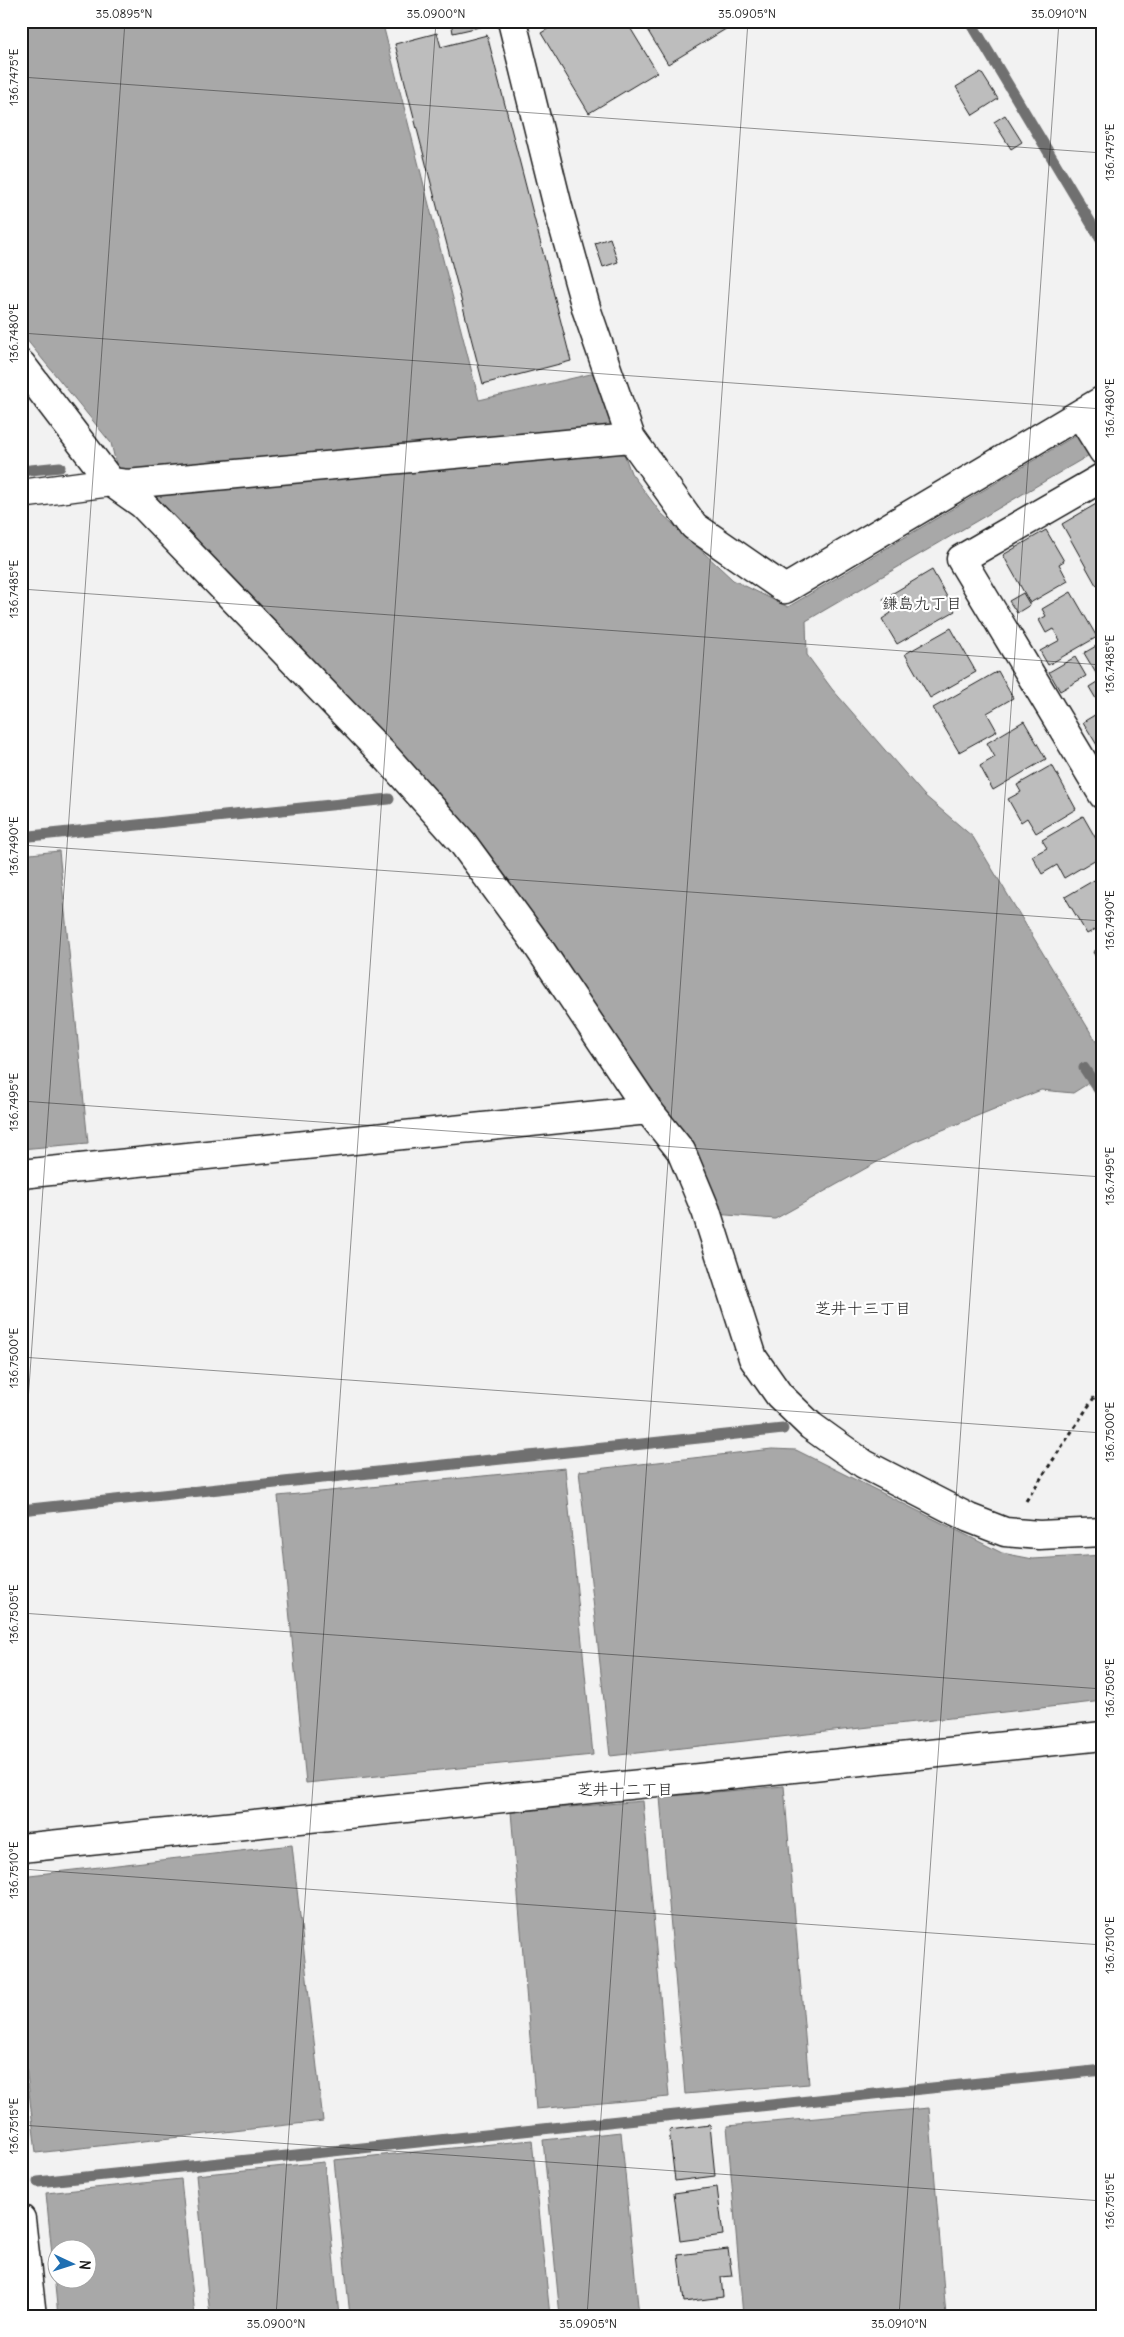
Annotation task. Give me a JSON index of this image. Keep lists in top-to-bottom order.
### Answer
{
  "districts": ["鎌島九丁目", "芝井十三丁目", "芝井十二丁目"],
  "north": "right",
  "coordinates": [
    "35.0895°N",
    "35.0900°N",
    "35.0905°N",
    "35.0910°N",
    "136.7475°E",
    "136.7480°E",
    "136.7485°E",
    "136.7490°E",
    "136.7495°E",
    "136.7500°E",
    "136.7505°E",
    "136.7510°E",
    "136.7515°E"
  ]
}
